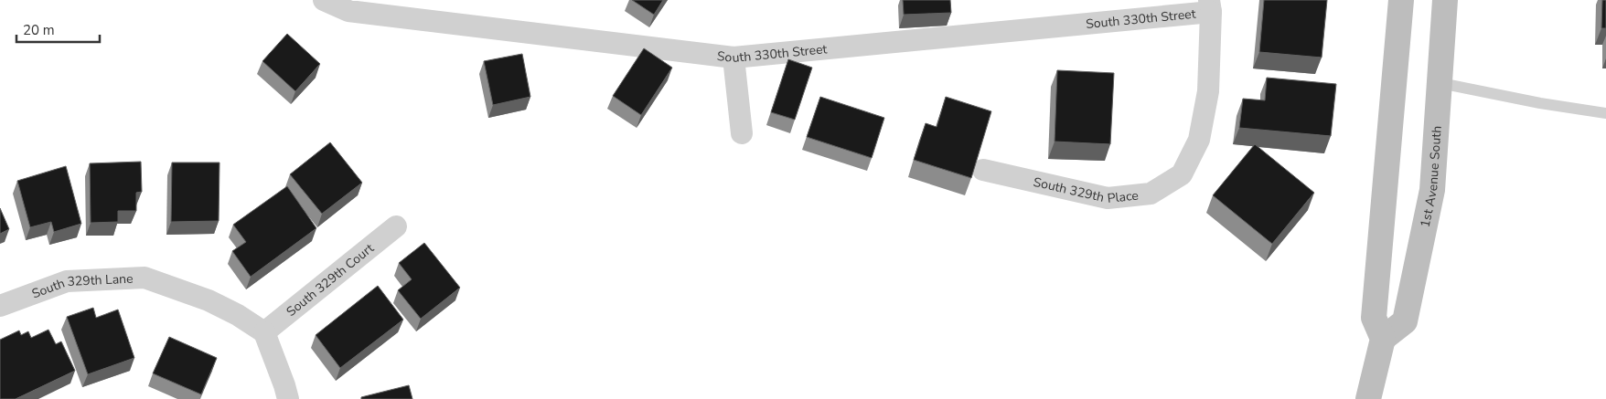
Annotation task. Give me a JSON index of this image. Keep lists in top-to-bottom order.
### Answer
{
  "streets": {
    "main road": ["1st Avenue South"],
    "street": [
      "South 330th Street",
      "South 329th Place",
      "South 329th Court",
      "South 329th Lane"
    ]
  },
  "crossings": [
    ["South 330th Street", "South 329th Place"],
    ["South 329th Court", "South 329th Lane"]
  ],
  "scale_bar": "20 m"
}
